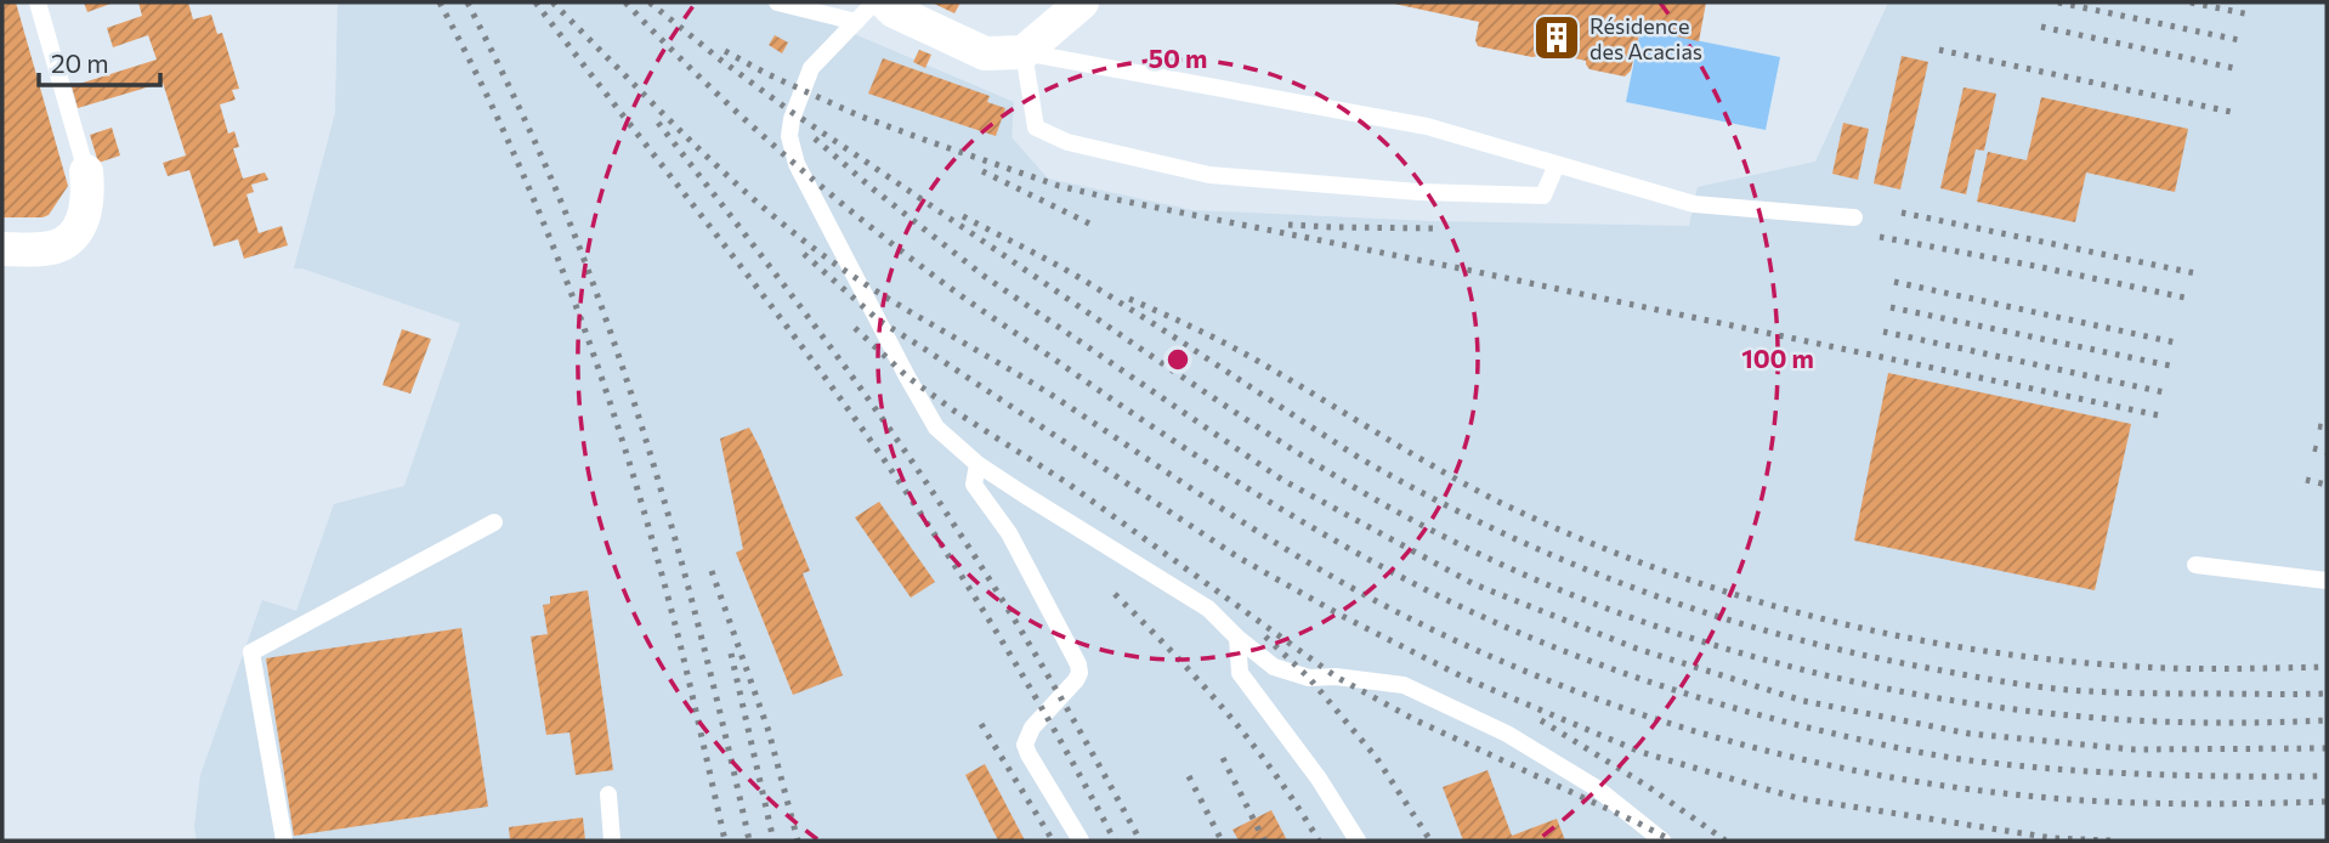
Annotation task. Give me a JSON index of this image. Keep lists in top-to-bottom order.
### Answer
{
  "places": {
    "building": ["Résidence des Acacias"]
  },
  "scale_bar": "20 m",
  "rings": ["50 m", "100 m"]
}
